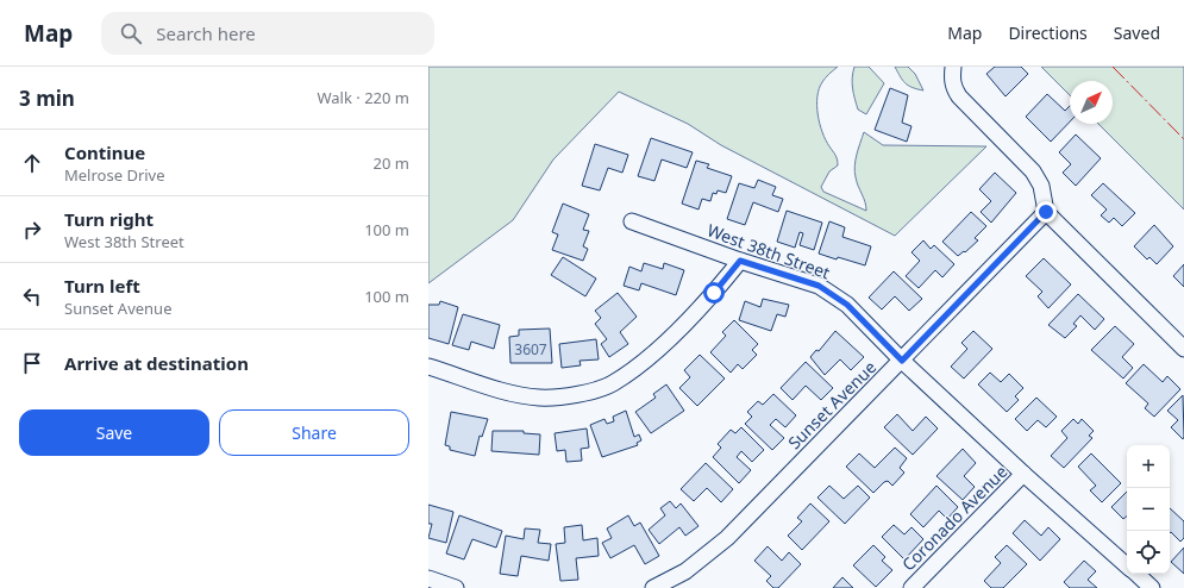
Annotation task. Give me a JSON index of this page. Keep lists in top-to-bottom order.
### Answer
{
  "streets": {
    "street": ["West 38th Street", "Sunset Avenue", "Coronado Avenue"]
  },
  "crossings": [
    ["West 38th Street", "Sunset Avenue"],
    ["West 38th Street", "Coronado Avenue"]
  ],
  "house_numbers": ["3607"],
  "north": "top right",
  "page": {
    "header": "Map",
    "search": "Search here",
    "nav": ["Map", "Directions", "Saved"],
    "heading": ["3 min", "Walk · 220 m"],
    "list": [
      ["Continue", "Melrose Drive", "20 m"],
      ["Turn right", "West 38th Street", "100 m"],
      ["Turn left", "Sunset Avenue", "100 m"],
      "Arrive at destination"
    ],
    "buttons": ["Save", "Share"],
    "map_buttons": ["+", "−"]
  }
}
